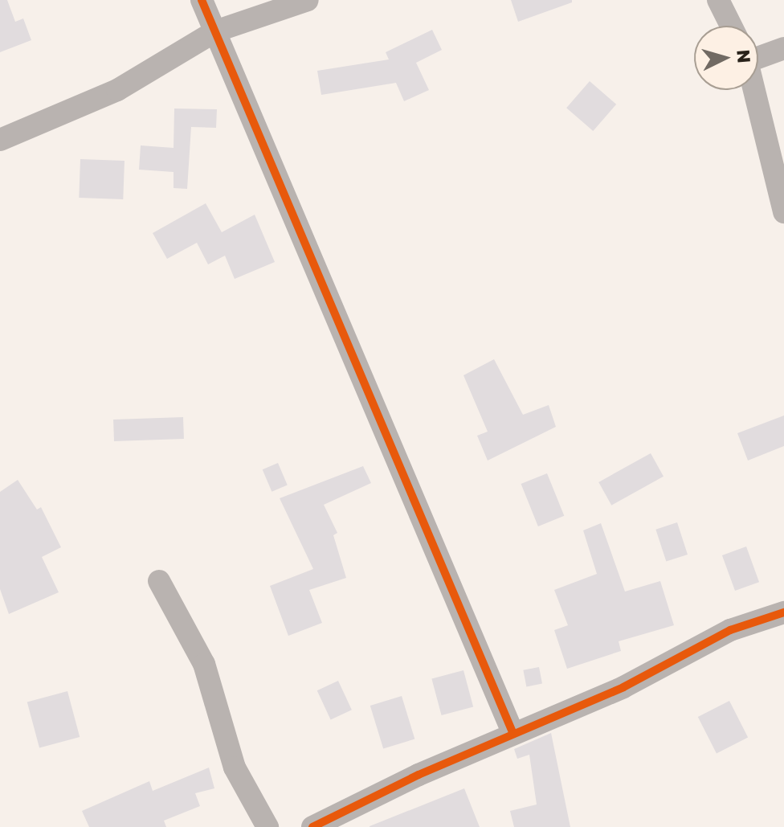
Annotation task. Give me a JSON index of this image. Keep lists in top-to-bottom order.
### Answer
{
  "north": "right"
}
